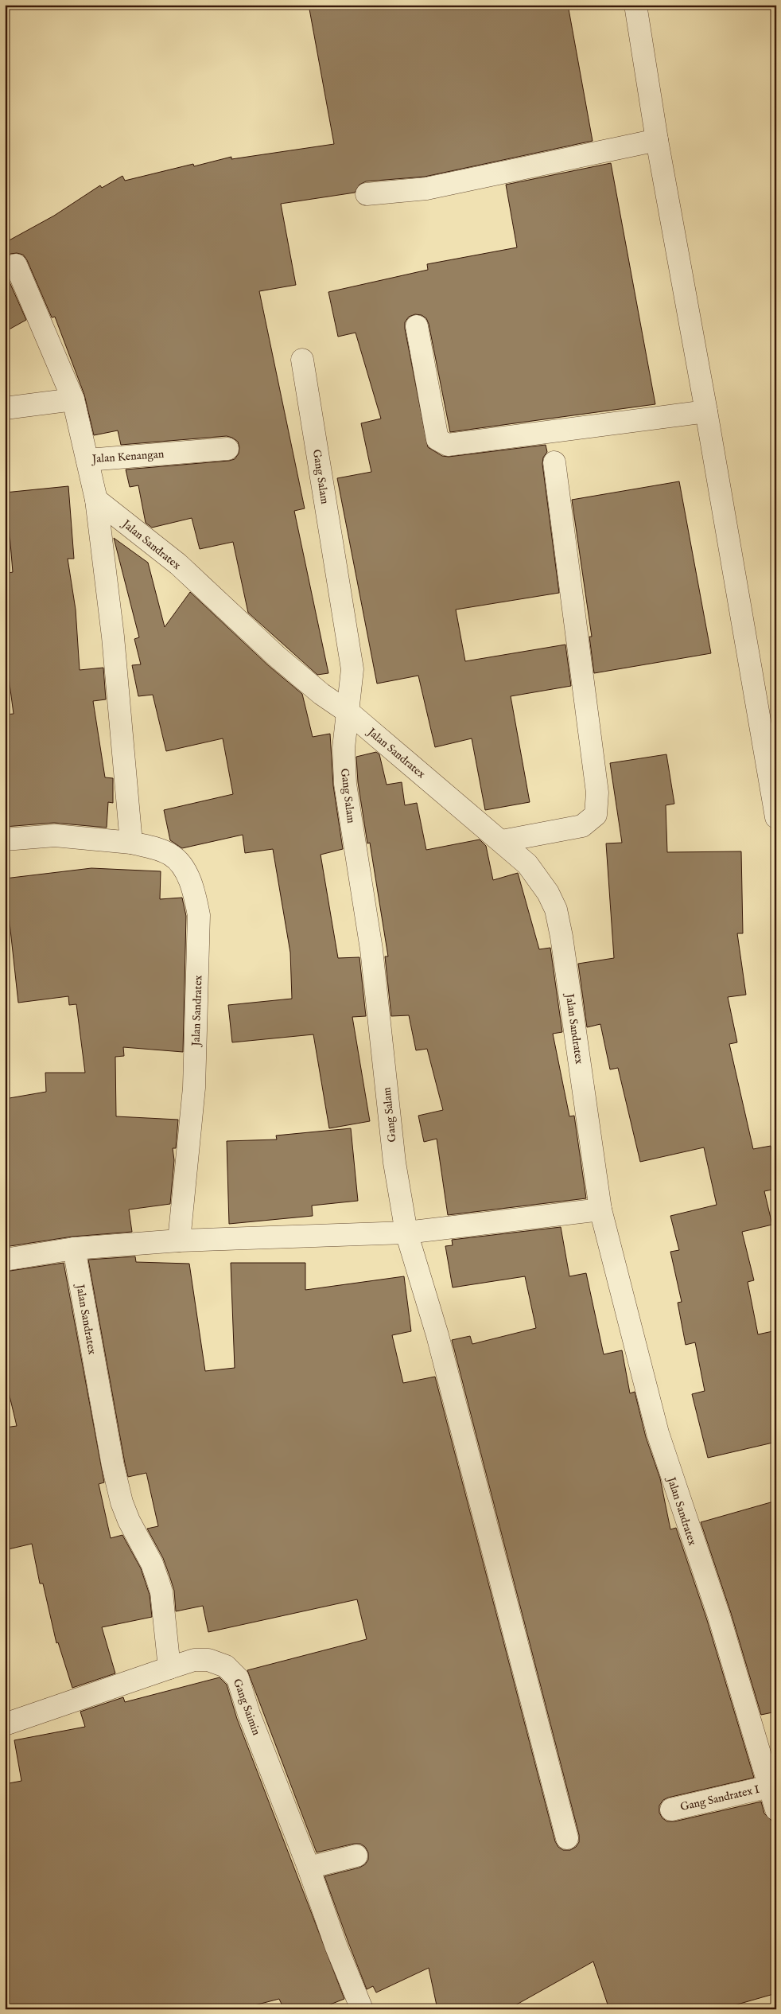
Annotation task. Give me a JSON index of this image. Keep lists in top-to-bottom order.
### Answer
{
  "streets": {
    "street": [
      "Jalan Kenangan",
      "Gang Salam",
      "Jalan Sandratex",
      "Gang Saimin",
      "Gang Sandratex I"
    ]
  },
  "crossings": [
    ["Gang Salam", "Jalan Sandratex"],
    ["Jalan Sandratex", "Gang Saimin"],
    ["Jalan Sandratex", "Gang Sandratex I"]
  ]
}
